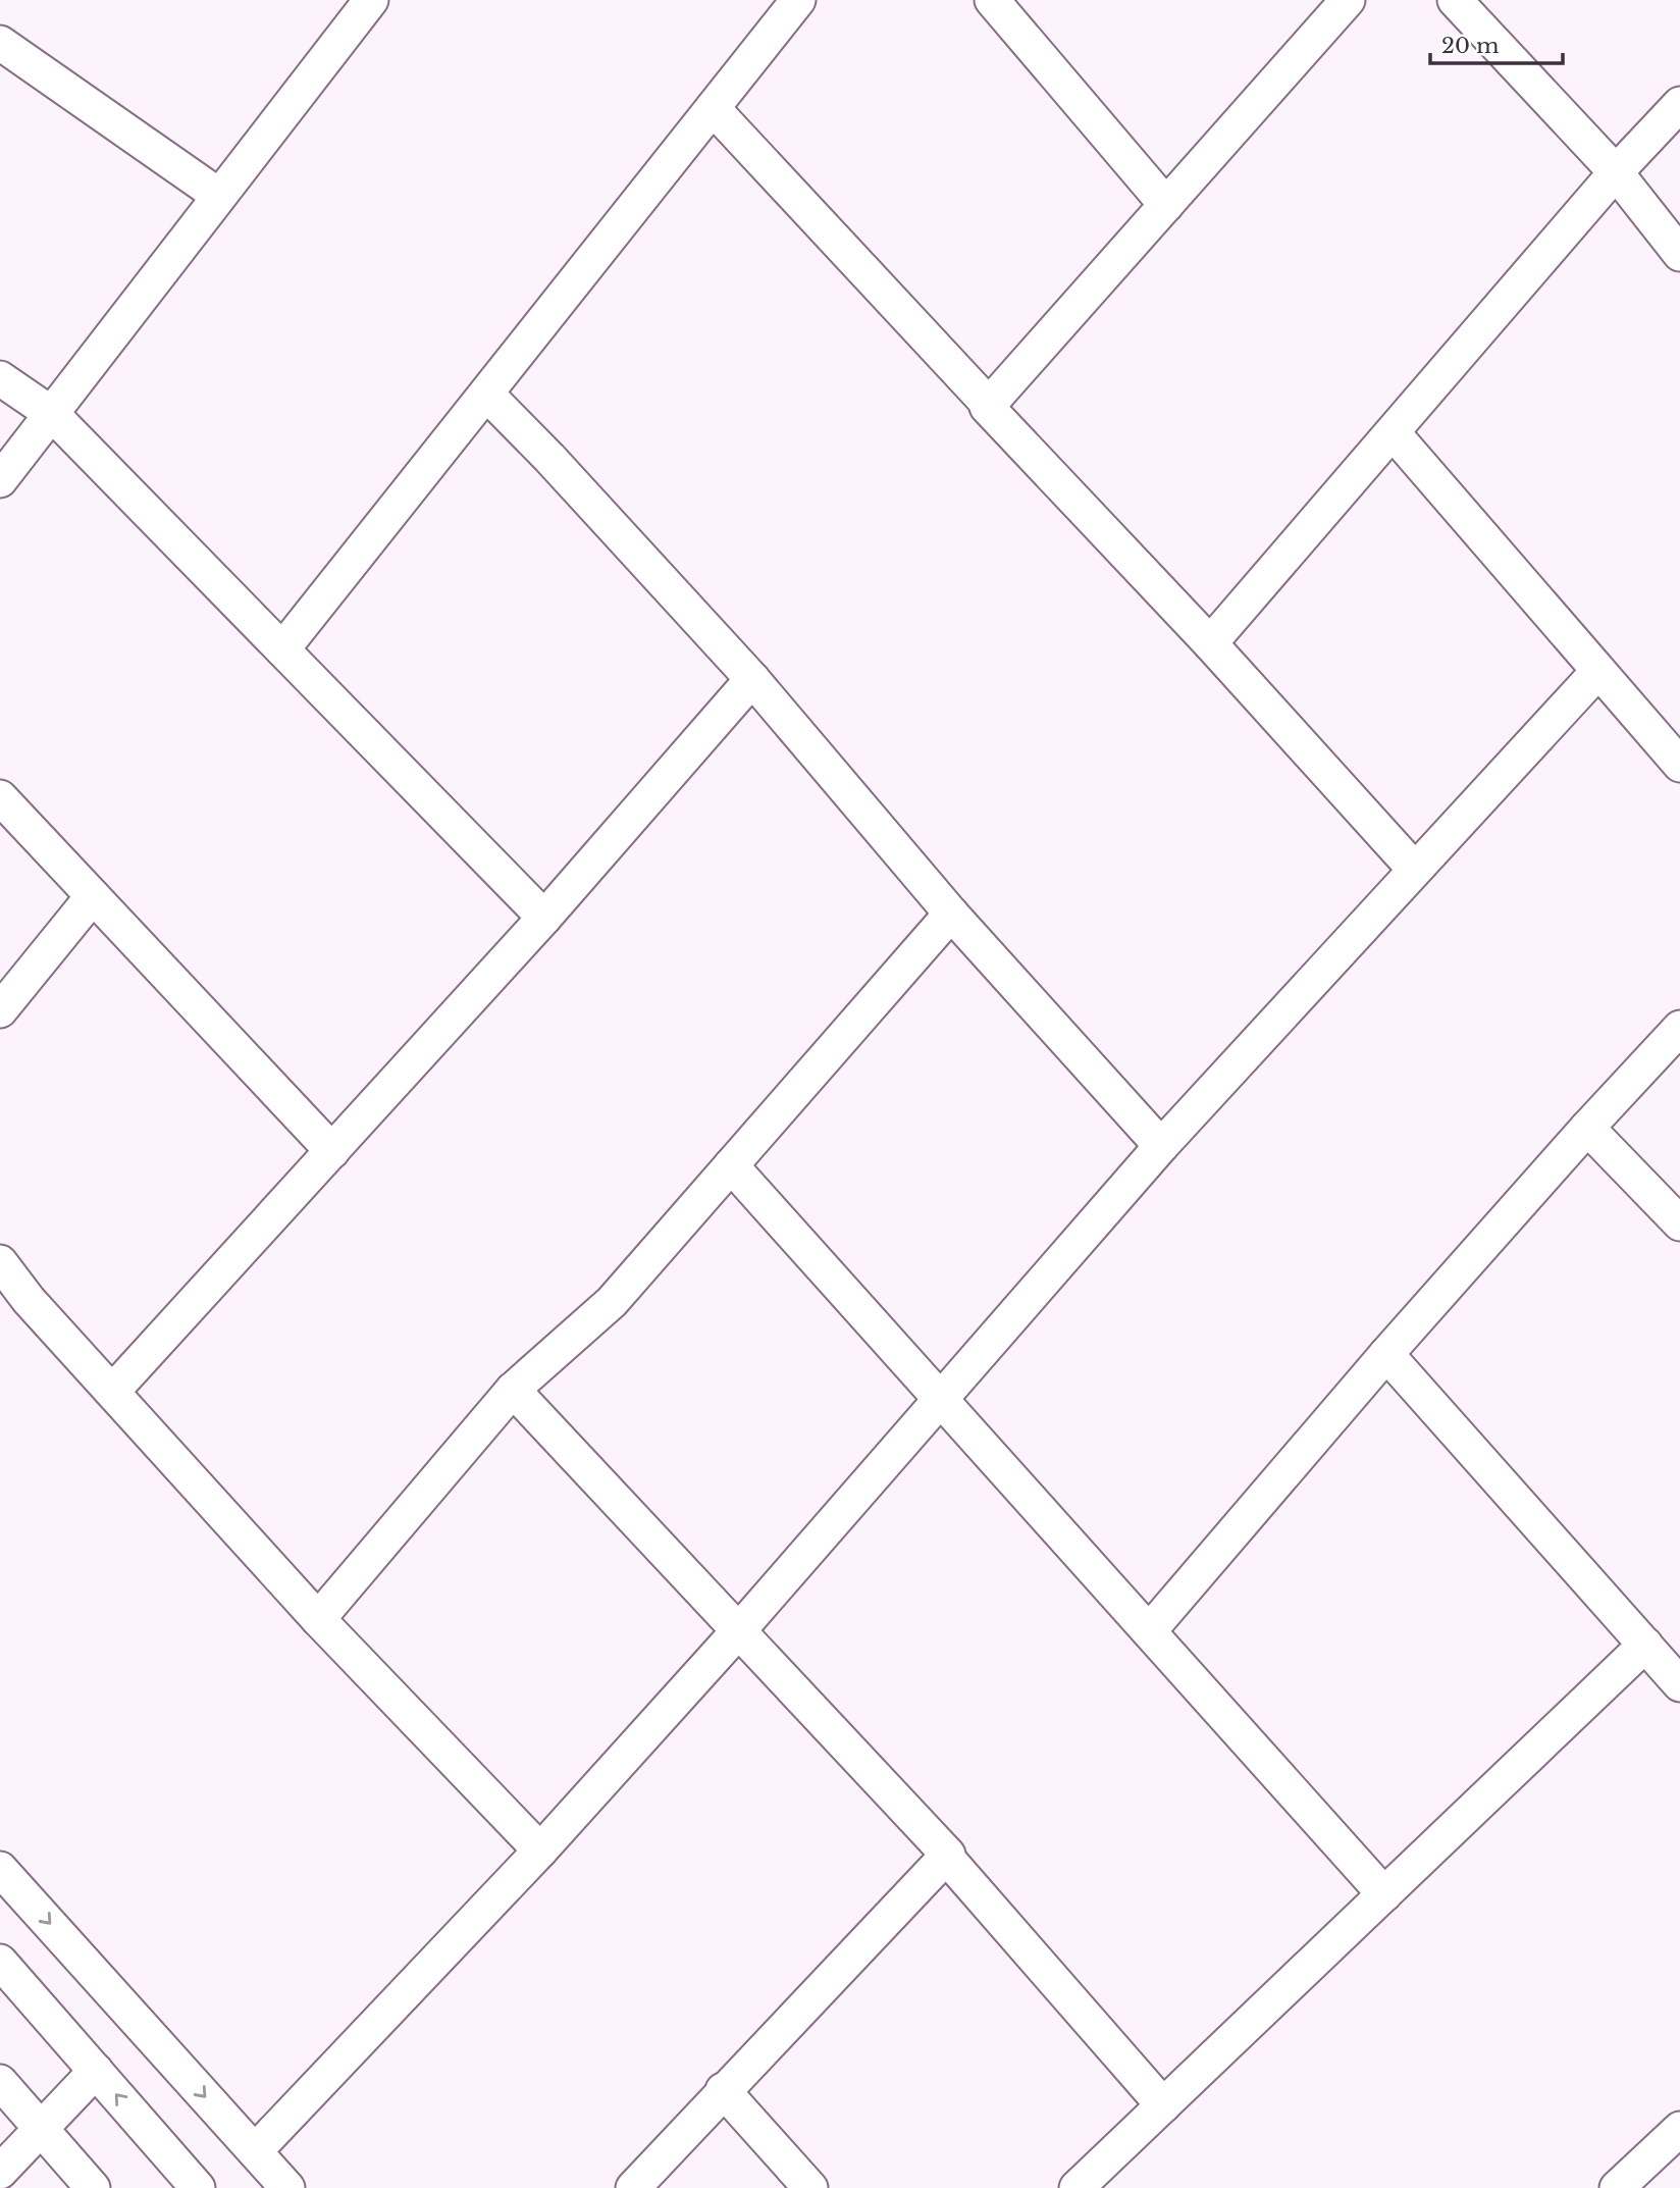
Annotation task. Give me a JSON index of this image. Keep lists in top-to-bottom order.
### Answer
{
  "scale_bar": "20 m"
}
